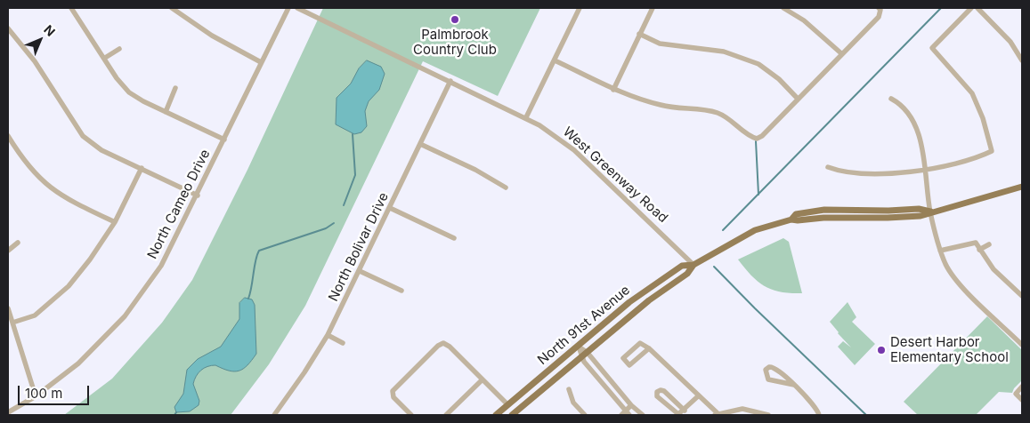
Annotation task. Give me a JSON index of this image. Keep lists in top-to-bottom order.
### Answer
{
  "streets": {
    "main road": ["North 91st Avenue"],
    "street": ["West Greenway Road", "North Cameo Drive", "North Bolivar Drive"]
  },
  "crossings": [
    ["West Greenway Road", "North Bolivar Drive"],
    ["West Greenway Road", "North 91st Avenue"]
  ],
  "places": ["Palmbrook Country Club", "Desert Harbor Elementary School"],
  "scale_bar": "100 m",
  "north": "top right"
}
